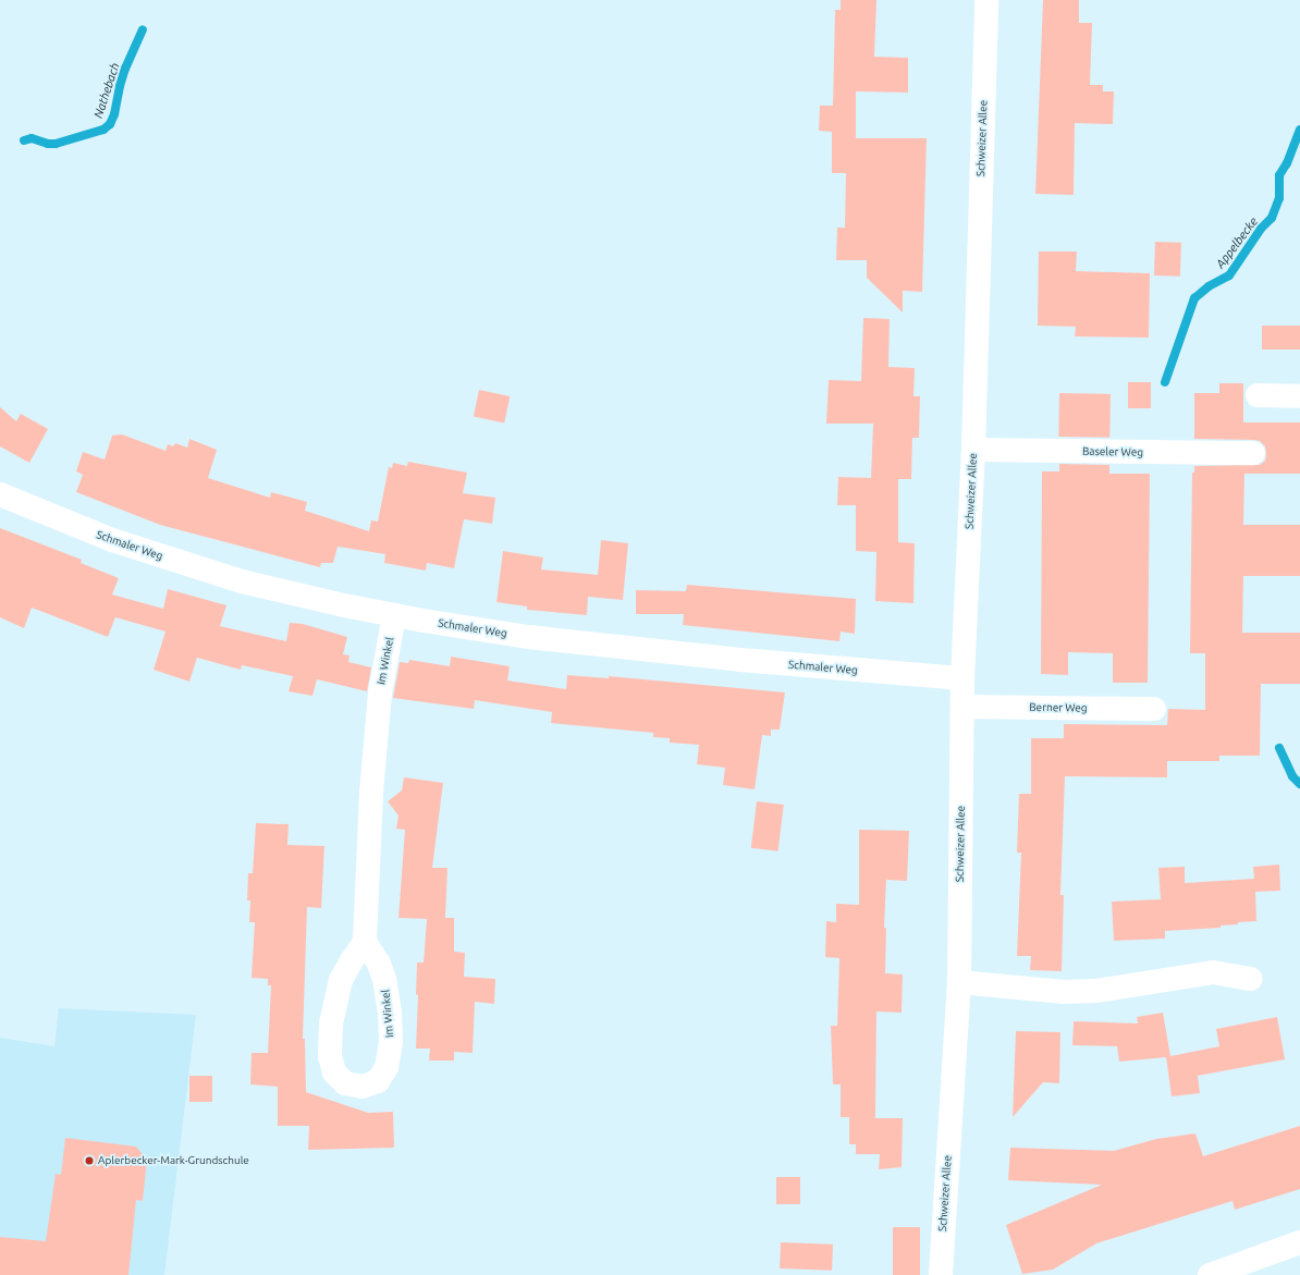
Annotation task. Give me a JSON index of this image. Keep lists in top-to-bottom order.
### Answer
{
  "streets": {
    "street": [
      "Schweizer Allee",
      "Baseler Weg",
      "Schmaler Weg",
      "Im Winkel",
      "Berner Weg"
    ]
  },
  "crossings": [
    ["Schweizer Allee", "Baseler Weg"],
    ["Schweizer Allee", "Schmaler Weg"],
    ["Schweizer Allee", "Berner Weg"],
    ["Schmaler Weg", "Im Winkel"]
  ],
  "water": ["Nathebach", "Appelbecke"],
  "places": ["Aplerbecker-Mark-Grundschule"]
}
